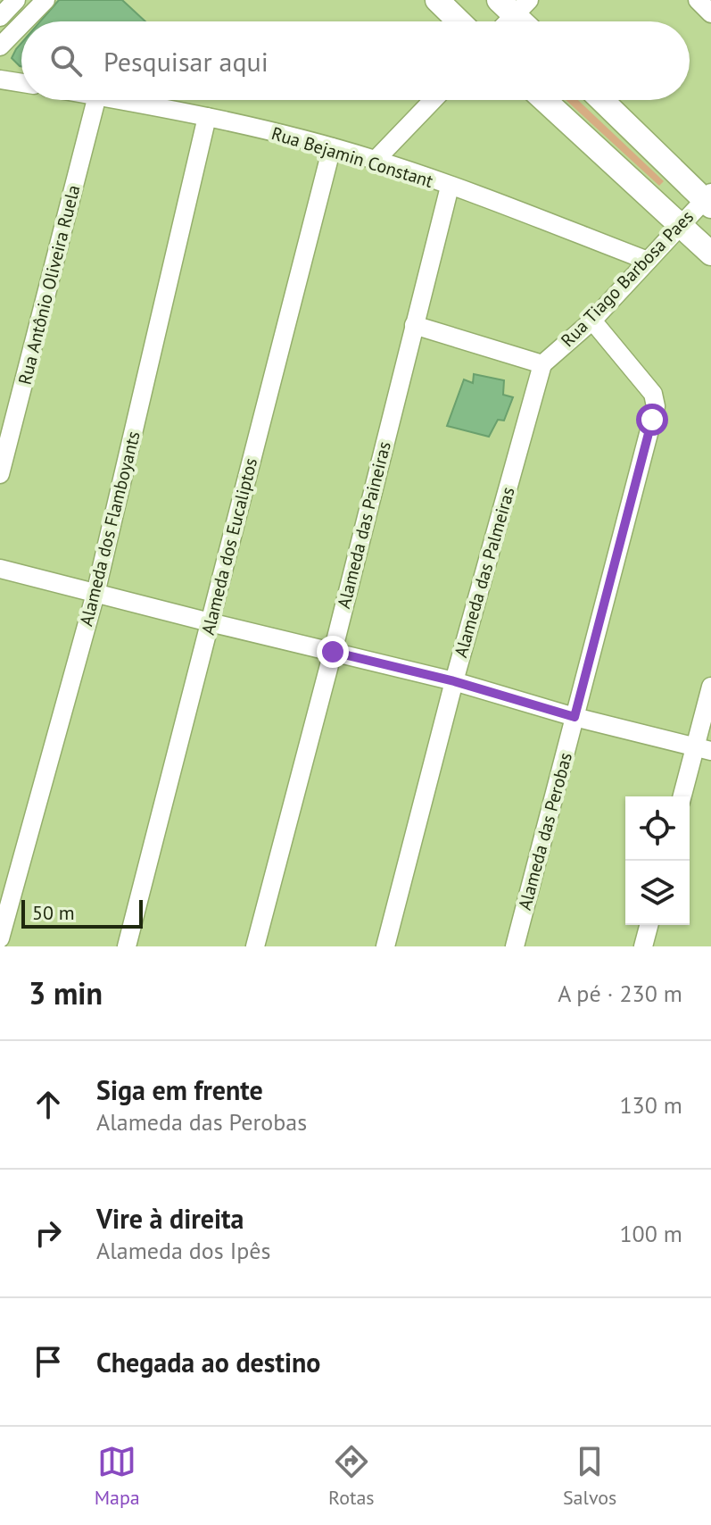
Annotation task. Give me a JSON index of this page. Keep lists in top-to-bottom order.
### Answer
{
  "streets": {
    "street": [
      "Rua Bejamin Constant",
      "Rua Tiago Barbosa Paes",
      "Rua Antônio Oliveira Ruela",
      "Alameda das Paineiras",
      "Alameda dos Flamboyants",
      "Alameda dos Eucaliptos",
      "Alameda das Palmeiras",
      "Alameda das Perobas"
    ]
  },
  "crossings": [
    ["Rua Bejamin Constant", "Rua Tiago Barbosa Paes"],
    ["Rua Bejamin Constant", "Alameda das Paineiras"],
    ["Rua Bejamin Constant", "Alameda dos Flamboyants"],
    ["Rua Bejamin Constant", "Alameda dos Eucaliptos"],
    ["Rua Tiago Barbosa Paes", "Alameda das Palmeiras"],
    ["Rua Tiago Barbosa Paes", "Alameda das Perobas"]
  ],
  "scale_bar": "50 m",
  "page": {
    "search": "Pesquisar aqui",
    "scale": "50 m",
    "heading": ["3 min", "A pé · 230 m"],
    "list": [
      ["Siga em frente", "Alameda das Perobas", "130 m"],
      ["Vire à direita", "Alameda dos Ipês", "100 m"],
      "Chegada ao destino"
    ],
    "nav": ["Mapa", "Rotas", "Salvos"]
  }
}
